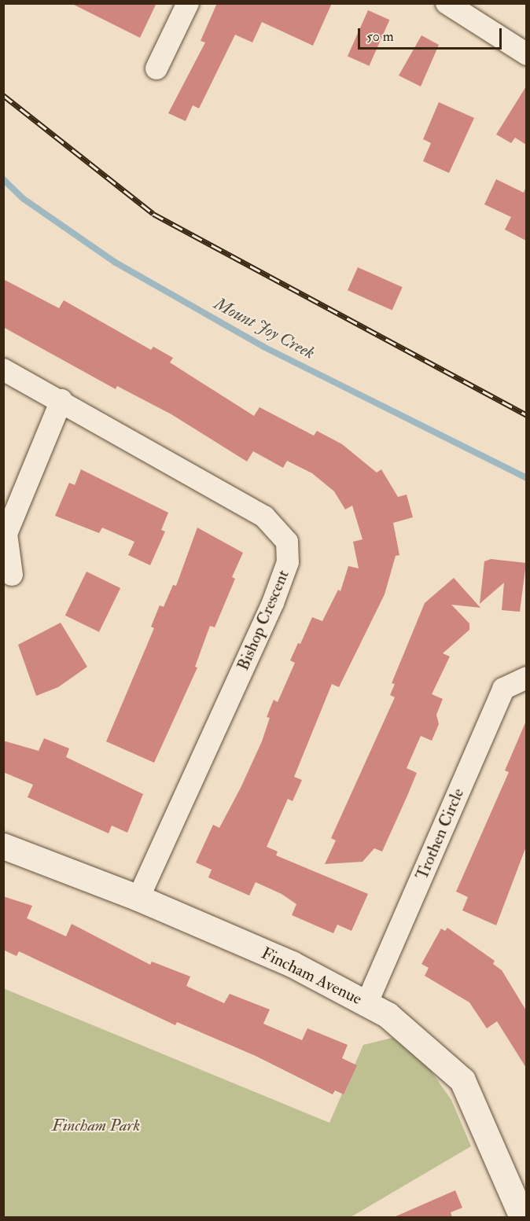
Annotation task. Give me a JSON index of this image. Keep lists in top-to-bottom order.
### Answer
{
  "streets": {
    "street": ["Bishop Crescent", "Trothen Circle", "Fincham Avenue"]
  },
  "crossings": [
    ["Bishop Crescent", "Fincham Avenue"],
    ["Trothen Circle", "Fincham Avenue"]
  ],
  "water": ["Mount Joy Creek"],
  "parks": ["Fincham Park"],
  "scale_bar": "50 m"
}
